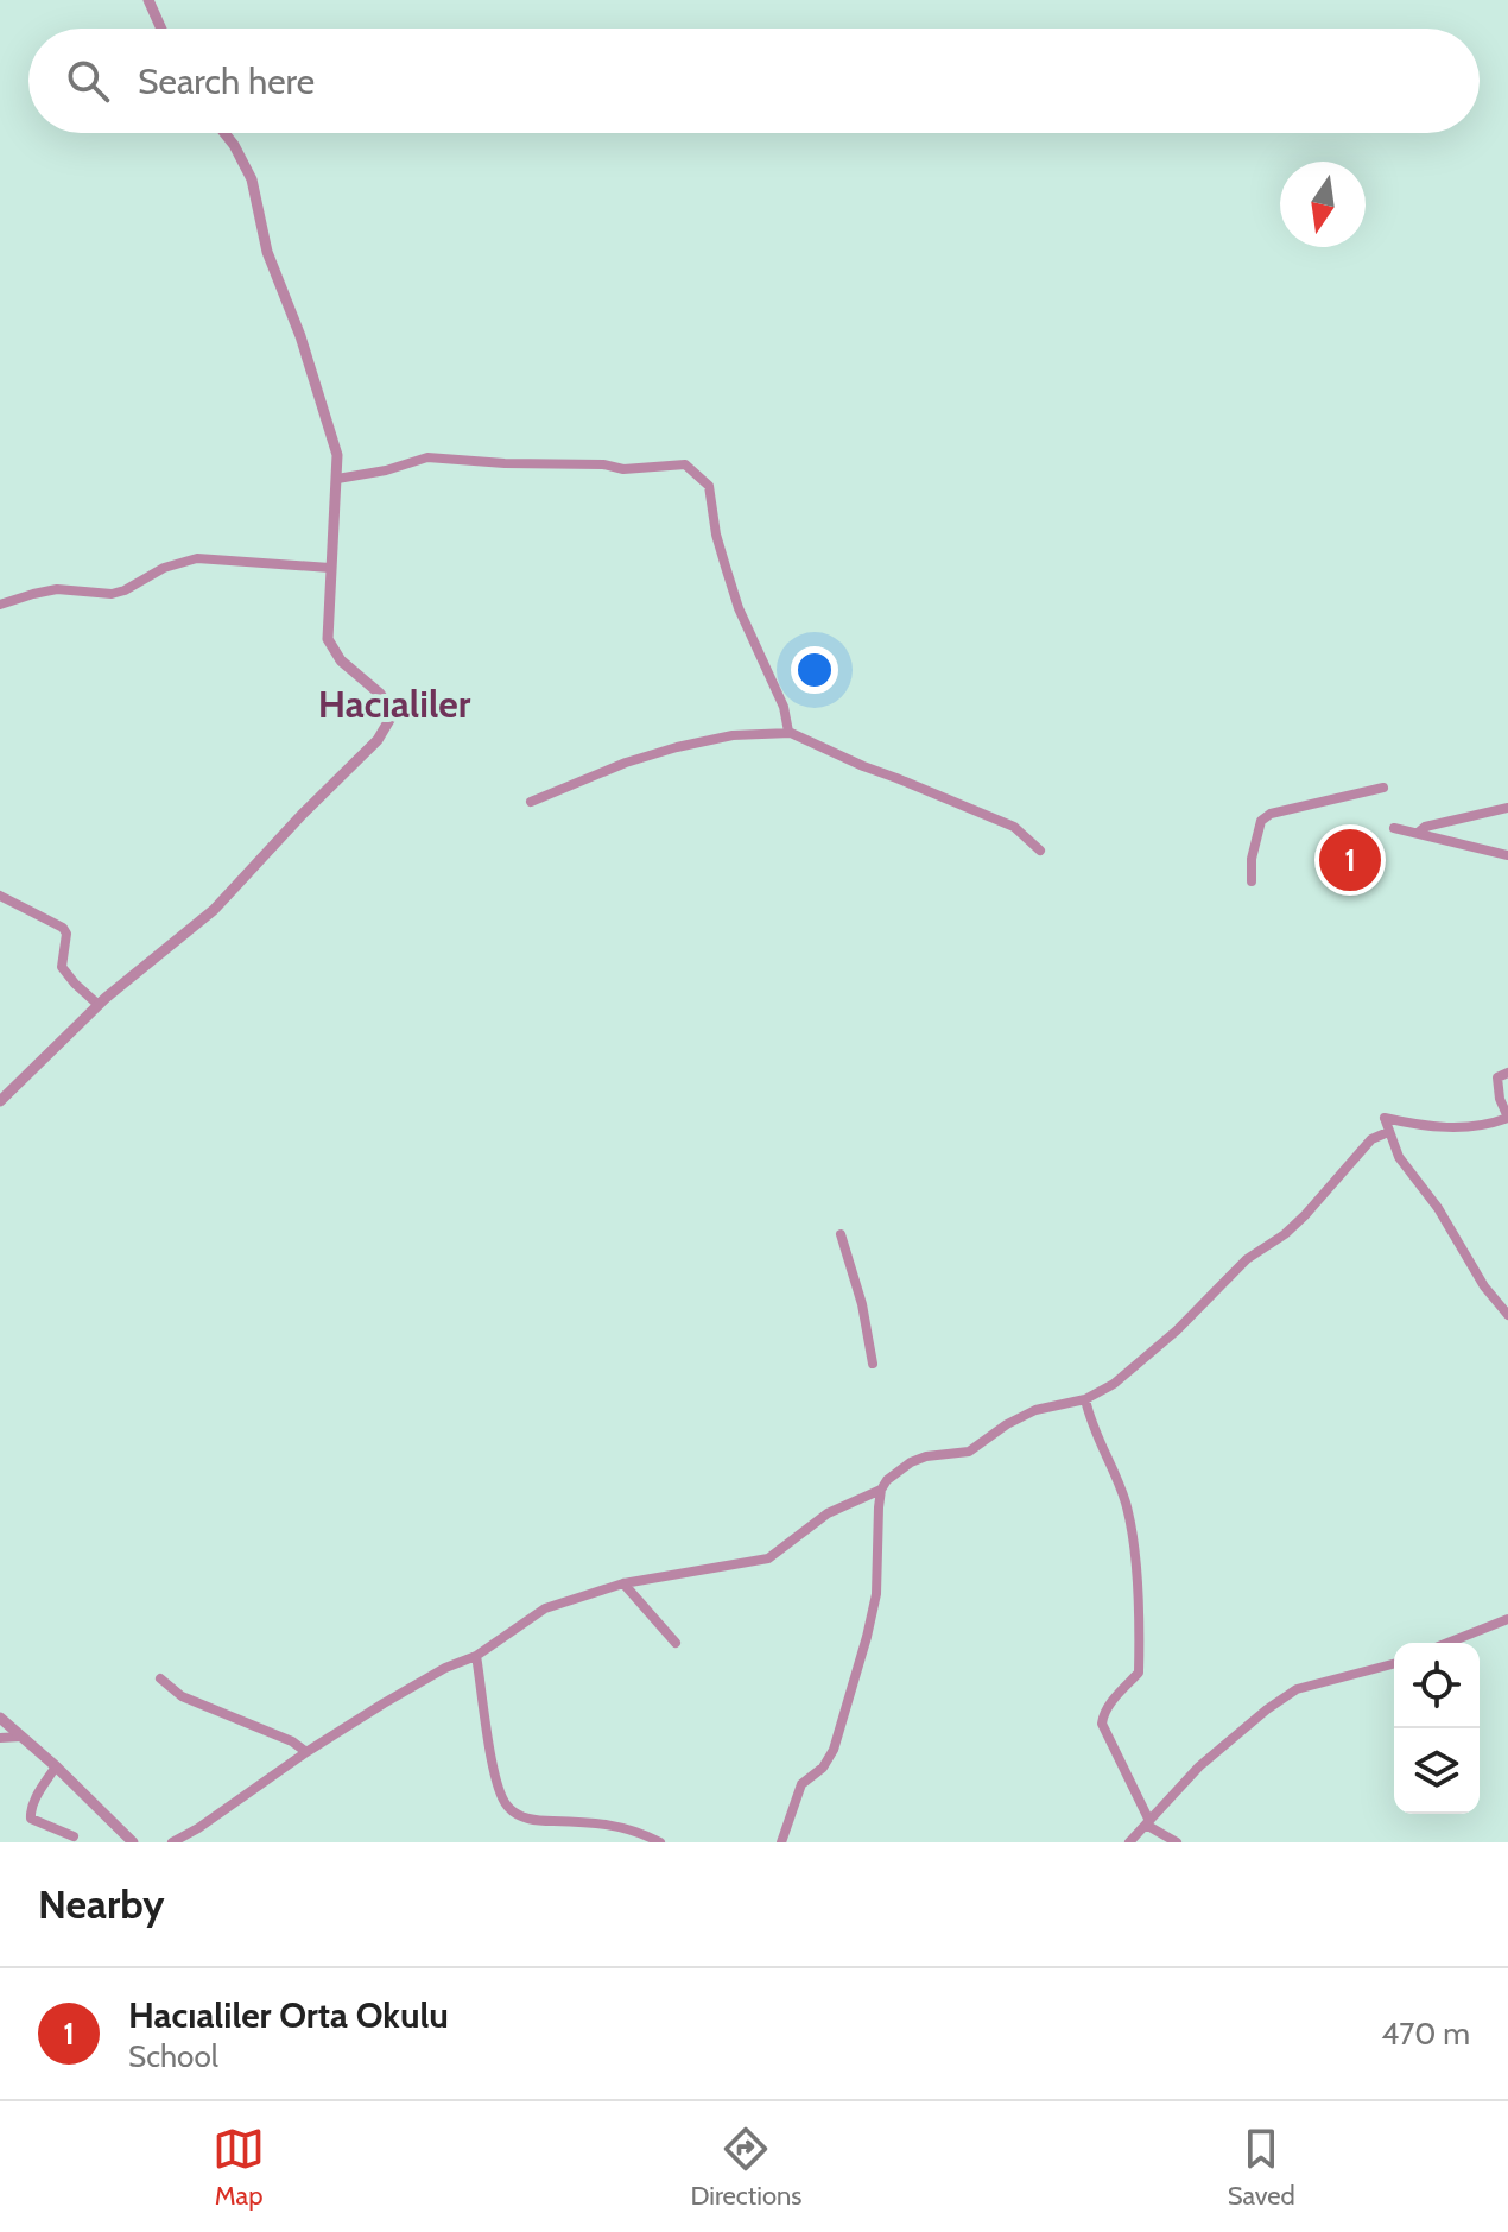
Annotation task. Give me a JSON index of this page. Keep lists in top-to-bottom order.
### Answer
{
  "districts": ["Hacıaliler"],
  "north": "bottom",
  "page": {
    "search": "Search here",
    "pins": "1",
    "heading": "Nearby",
    "list": [
      {
        "mark": "1",
        "name": "Hacıaliler Orta Okulu",
        "note": "School",
        "value": "470 m"
      }
    ],
    "nav": ["Map", "Directions", "Saved"]
  }
}
